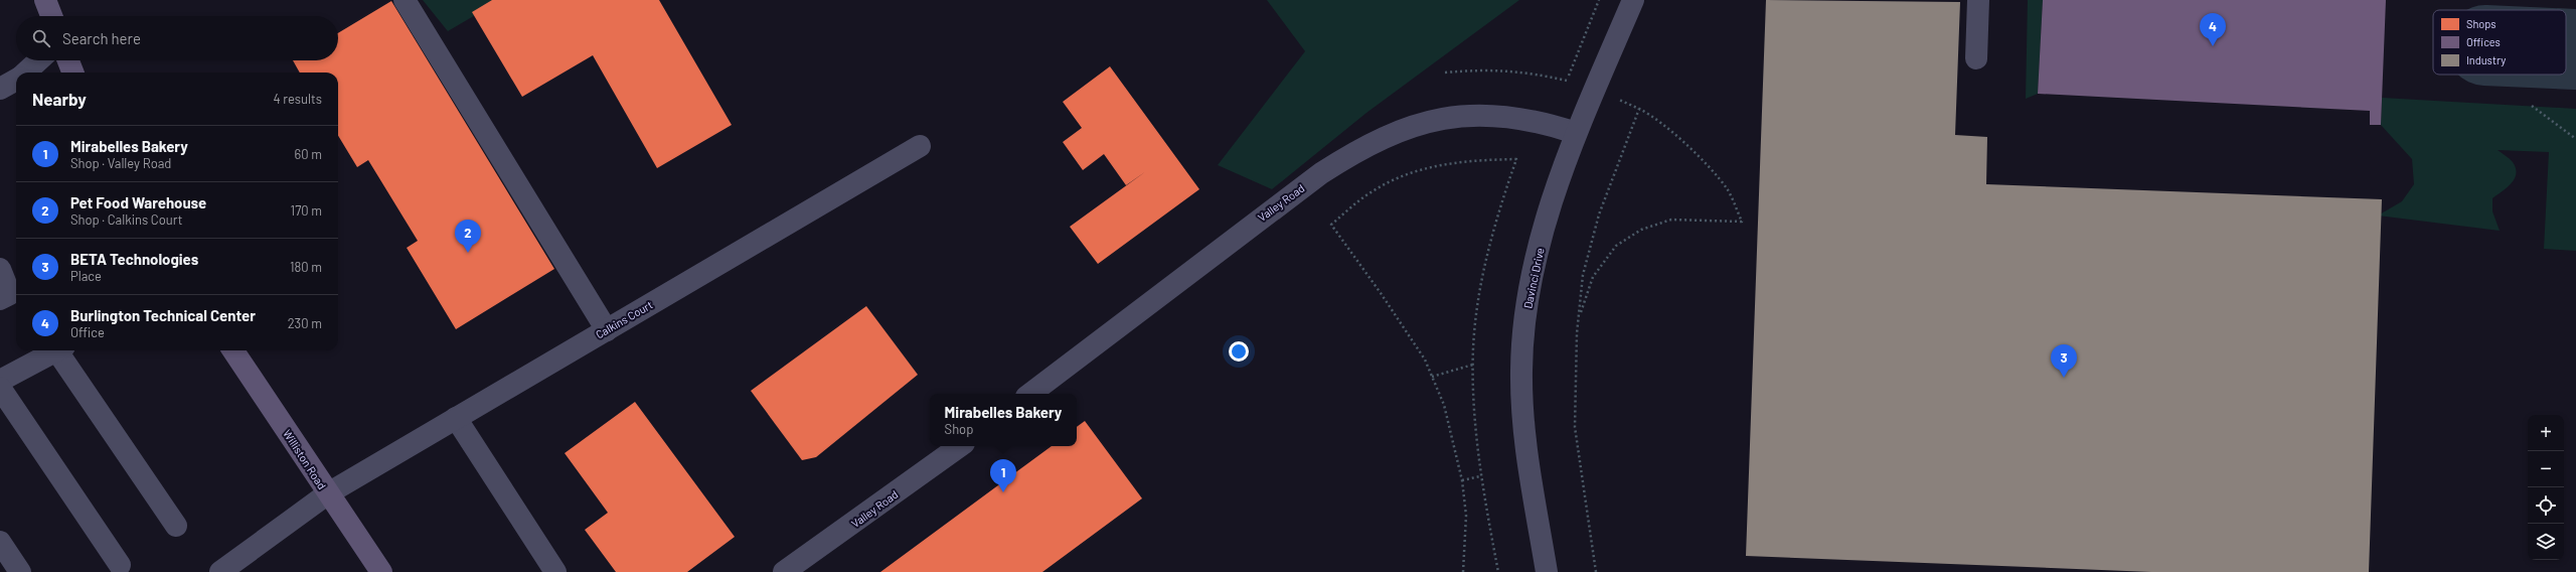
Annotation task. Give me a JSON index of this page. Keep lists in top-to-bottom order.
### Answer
{
  "streets": {
    "main road": ["Williston Road"],
    "street": ["Valley Road", "Davinci Drive", "Calkins Court"]
  },
  "crossings": [
    ["Valley Road", "Davinci Drive"],
    ["Calkins Court", "Williston Road"]
  ],
  "legend": ["Shops", "Offices", "Industry"],
  "page": {
    "pins": [
      "4",
      "2",
      "3",
      "1"
    ],
    "search": "Search here",
    "heading": ["Nearby", "4 results"],
    "list": [
      {
        "mark": "1",
        "name": "Mirabelles Bakery",
        "note": "Shop · Valley Road",
        "value": "60 m"
      },
      {
        "mark": "2",
        "name": "Pet Food Warehouse",
        "note": "Shop · Calkins Court",
        "value": "170 m"
      },
      {
        "mark": "3",
        "name": "BETA Technologies",
        "note": "Place",
        "value": "180 m"
      },
      {
        "mark": "4",
        "name": "Burlington Technical Center",
        "note": "Office",
        "value": "230 m"
      }
    ],
    "popup": ["Mirabelles Bakery", "Shop"],
    "map_buttons": ["+", "−"]
  }
}
